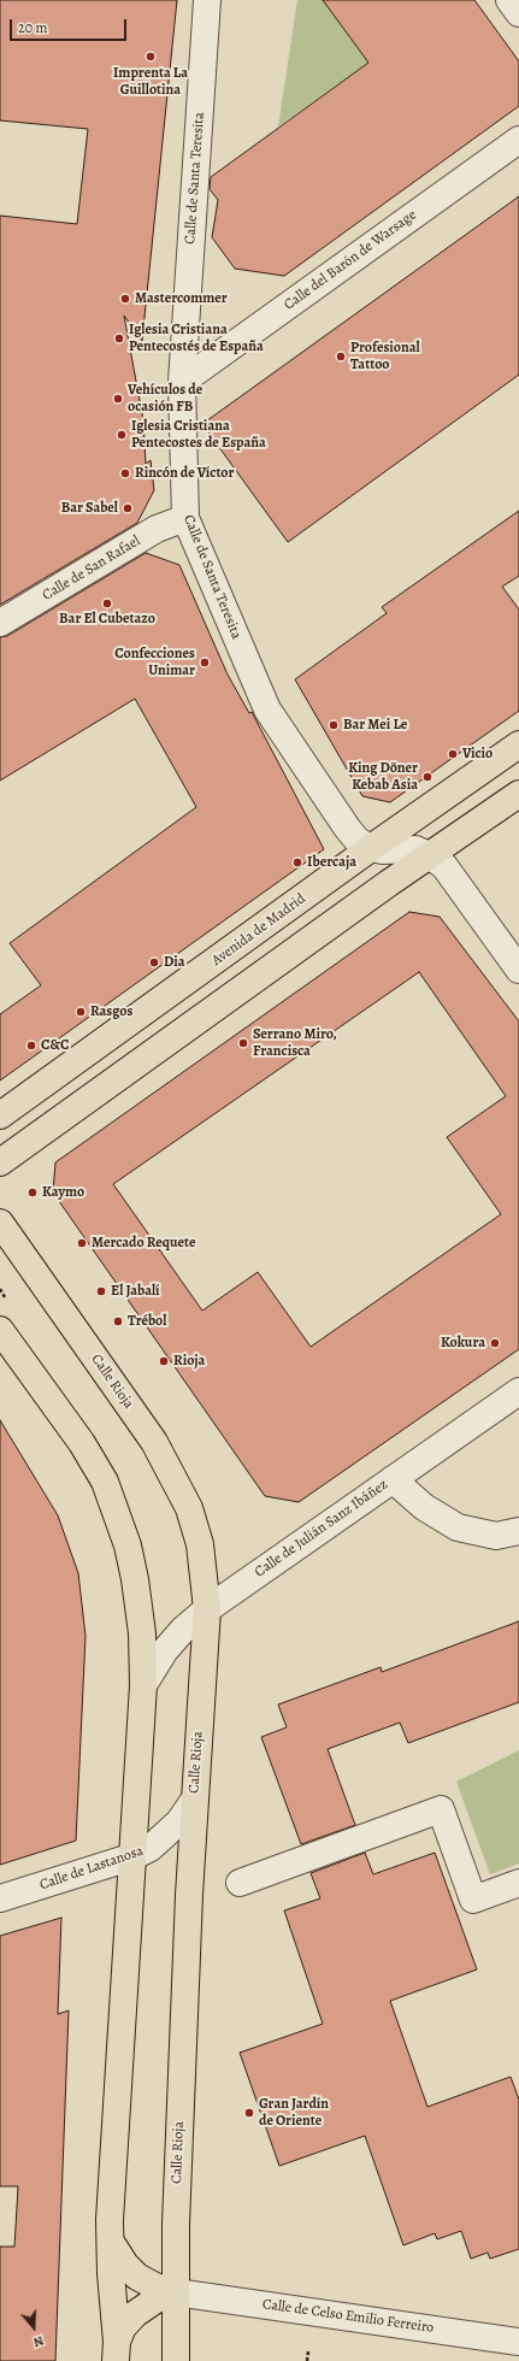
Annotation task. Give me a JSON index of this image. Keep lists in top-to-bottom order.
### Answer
{
  "streets": {
    "main road": ["Avenida de Madrid", "Calle Rioja"],
    "street": [
      "Calle de Santa Teresita",
      "Calle del Barón de Warsage",
      "Calle de San Rafael",
      "Calle de Julián Sanz Ibáñez",
      "Calle de Lastanosa",
      "Calle de Celso Emilio Ferreiro"
    ]
  },
  "crossings": [
    ["Calle de Santa Teresita", "Calle del Barón de Warsage"],
    ["Calle de Santa Teresita", "Calle de San Rafael"],
    ["Calle de Santa Teresita", "Avenida de Madrid"],
    ["Calle Rioja", "Calle de Julián Sanz Ibáñez"],
    ["Calle Rioja", "Calle de Lastanosa"],
    ["Calle Rioja", "Calle de Celso Emilio Ferreiro"]
  ],
  "places": [
    "Imprenta La Guillotina",
    "Mastercommer",
    "Iglesia Cristiana Pentecostés de España",
    "Profesional Tattoo",
    "Vehículos de ocasión FB",
    "Iglesia Cristiana Pentecostes de España",
    "Rincón de Víctor",
    "Bar Sabel",
    "Bar El Cubetazo",
    "Confecciones Unimar",
    "Bar Mei Le",
    "Vicio",
    "King Döner Kebab Asia",
    "Ibercaja",
    "Dia",
    "Rasgos",
    "Serrano Miro, Francisca",
    "C&C",
    "Kaymo",
    "Mercado Requete",
    "El Jabalí",
    "Trébol",
    "Kokura",
    "Rioja",
    "Gran Jardín de Oriente"
  ],
  "scale_bar": "20 m",
  "north": "bottom"
}
